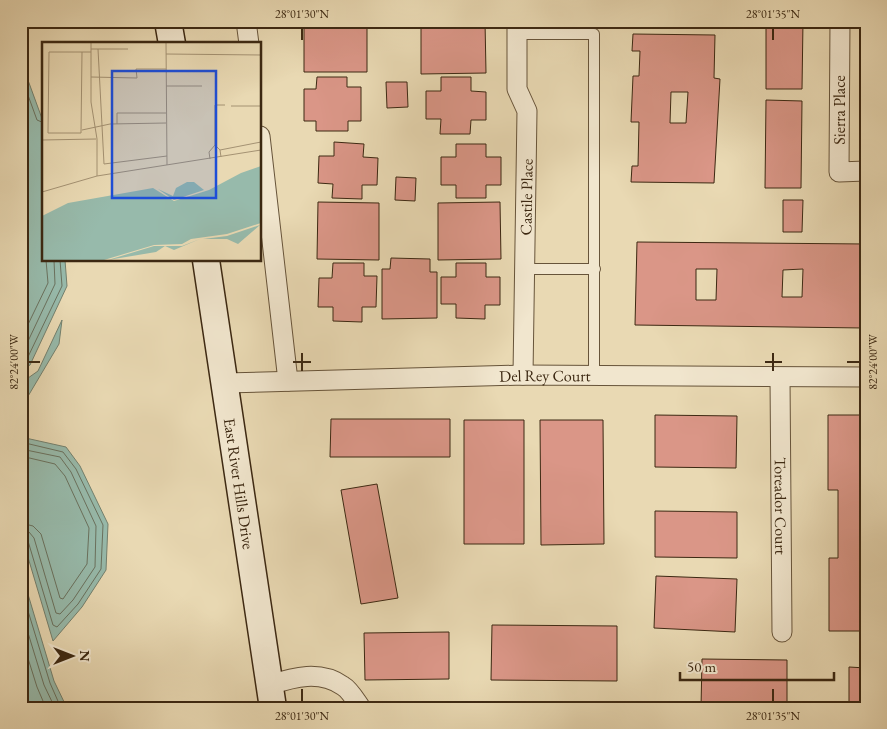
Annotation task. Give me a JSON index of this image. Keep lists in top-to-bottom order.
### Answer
{
  "streets": {
    "street": [
      "Sierra Place",
      "Castile Place",
      "Del Rey Court",
      "East River Hills Drive",
      "Toreador Court"
    ]
  },
  "crossings": [
    ["Castile Place", "Del Rey Court"],
    ["Del Rey Court", "East River Hills Drive"],
    ["Del Rey Court", "Toreador Court"]
  ],
  "scale_bar": "50 m",
  "north": "right",
  "coordinates": ["28°01'30\"N", "28°01'35\"N", "82°24'00\"W"]
}
